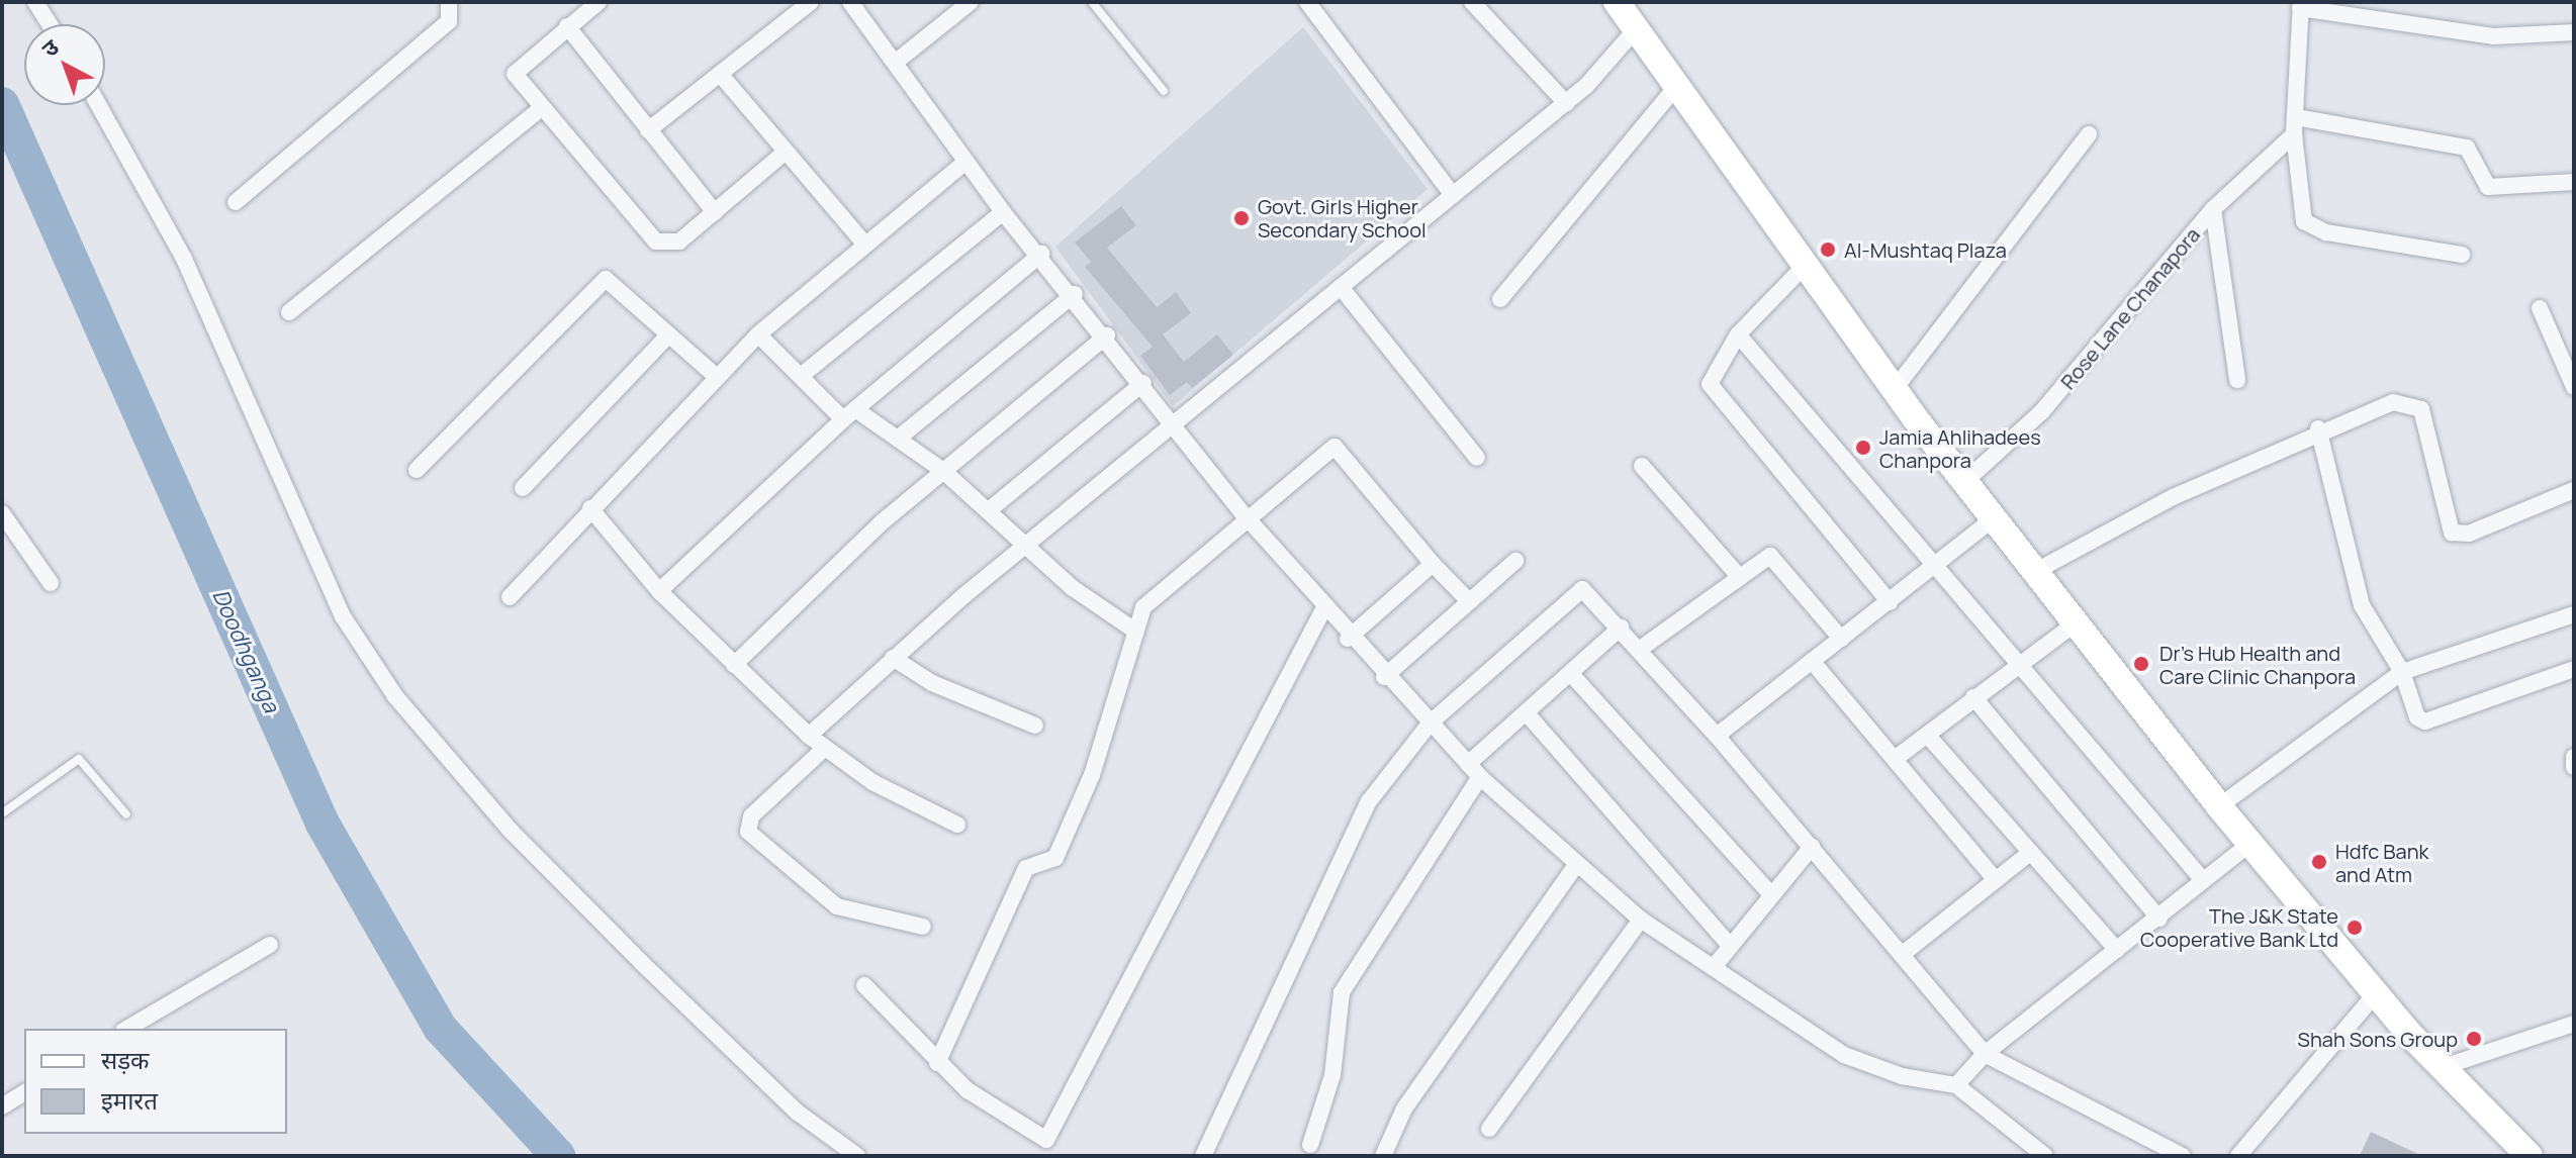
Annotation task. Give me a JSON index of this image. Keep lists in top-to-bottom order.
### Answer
{
  "streets": {
    "street": ["Rose Lane Chanapora"]
  },
  "water": ["Doodhganga"],
  "places": [
    "Govt. Girls Higher Secondary School",
    "Al-Mushtaq Plaza",
    "Jamia Ahlihadees Chanpora",
    "Dr's Hub Health and Care Clinic Chanpora",
    "Hdfc Bank and Atm",
    "The J&K State Cooperative Bank Ltd",
    "Shah Sons Group"
  ],
  "legend": ["सड़क", "इमारत"],
  "north": "top left"
}
